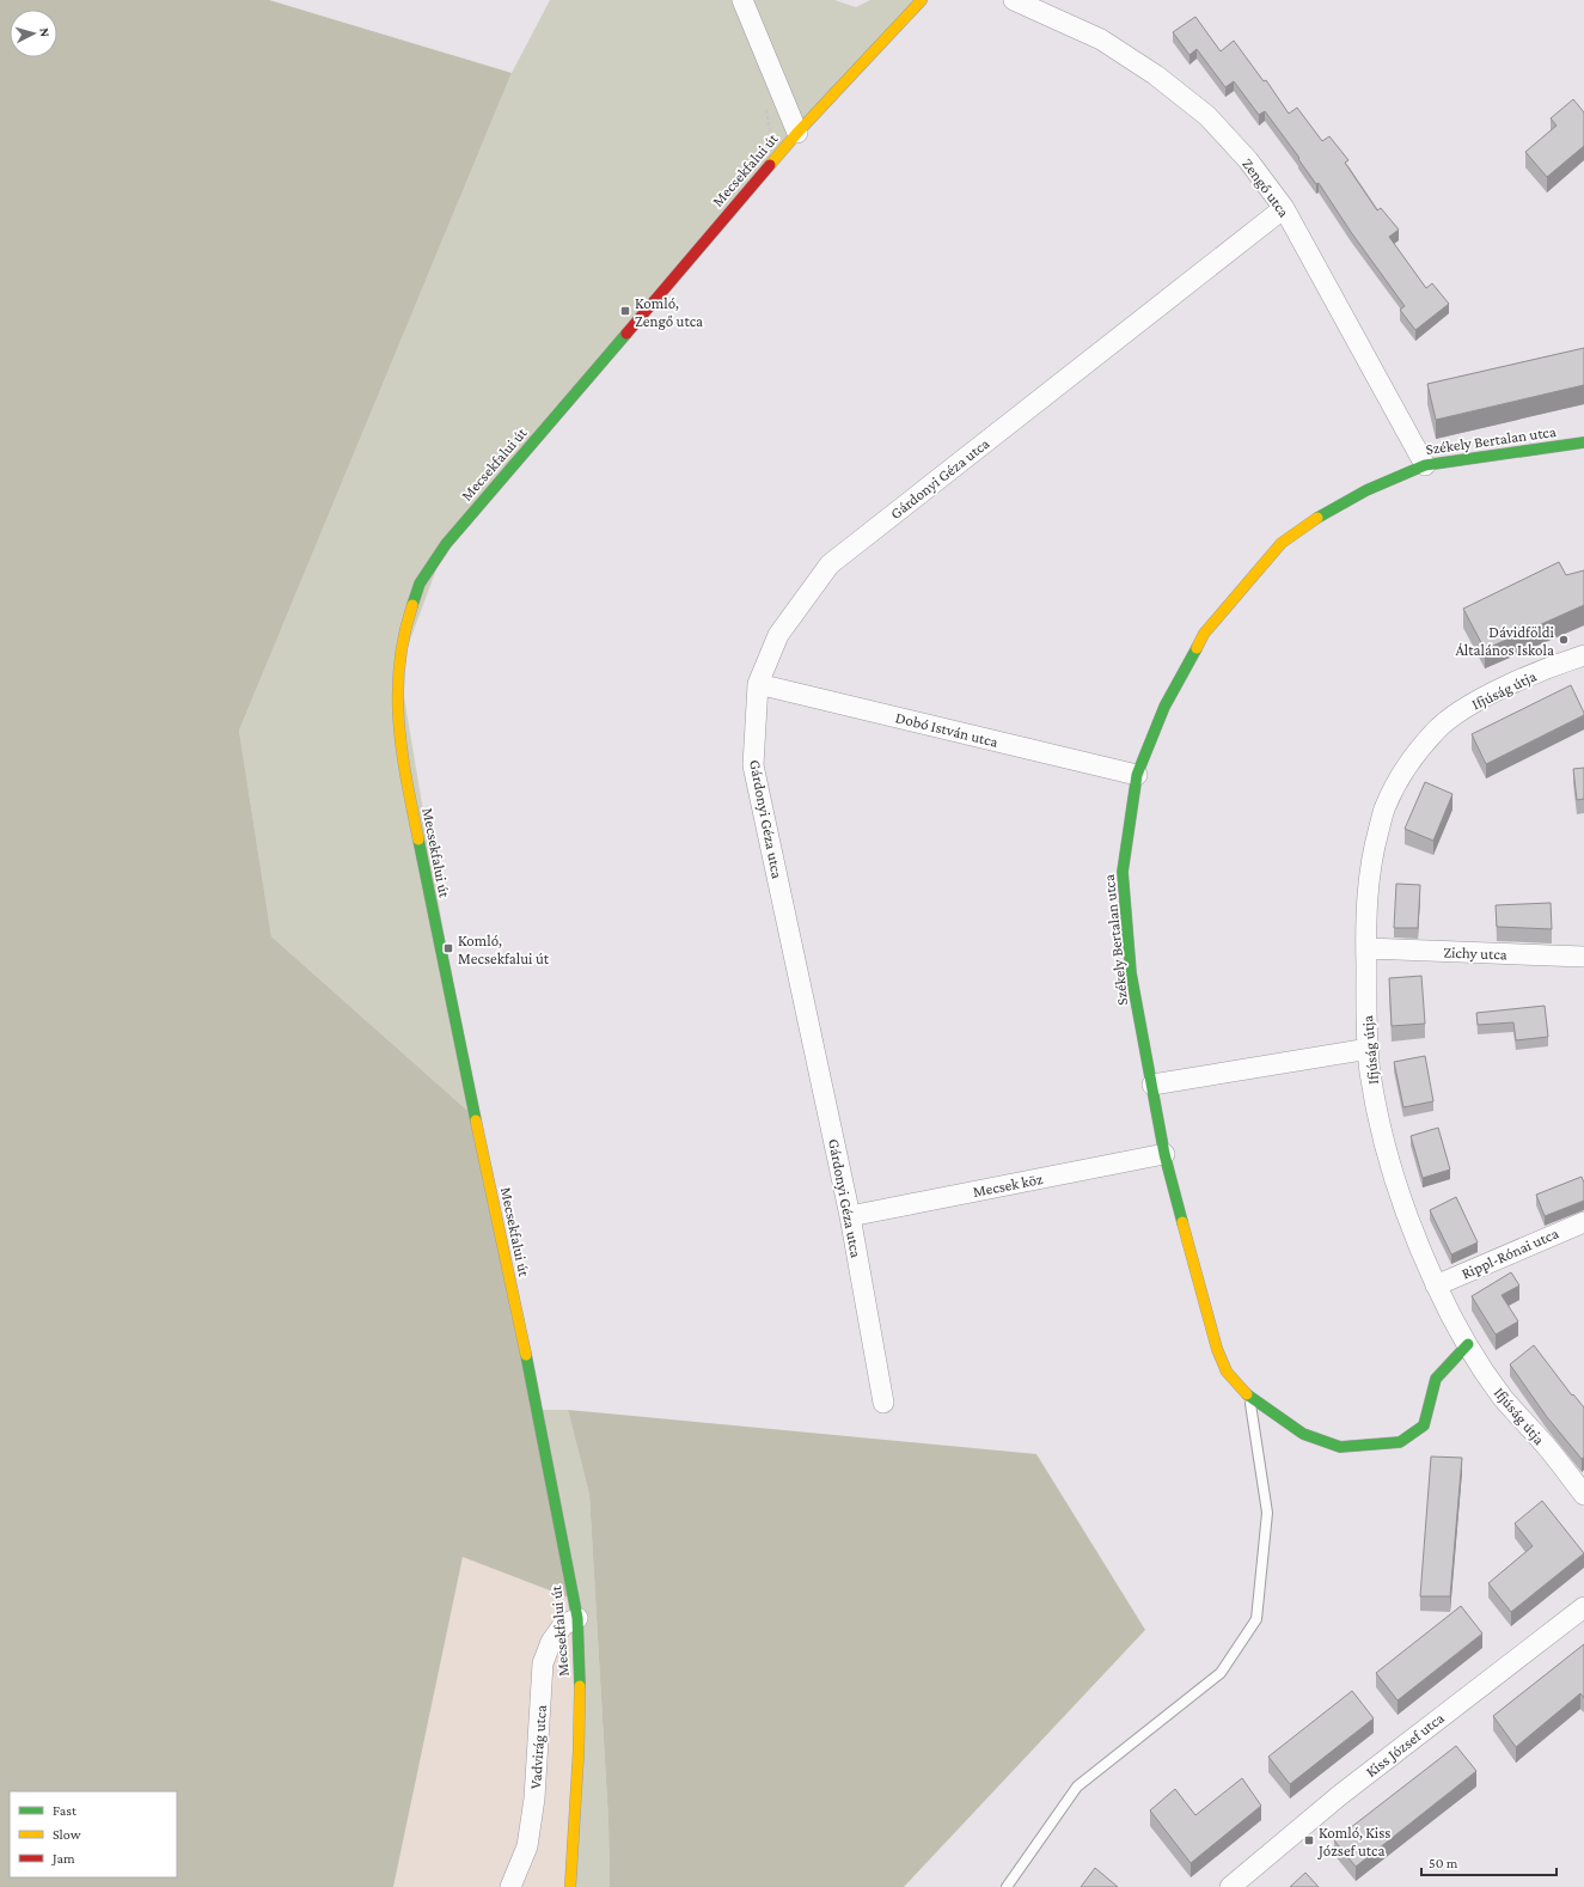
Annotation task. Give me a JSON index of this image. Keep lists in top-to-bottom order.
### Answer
{
  "streets": {
    "street": [
      "Mecsekfalui út",
      "Zengő utca",
      "Székely Bertalan utca",
      "Gárdonyi Géza utca",
      "Ifjúság útja",
      "Dobó István utca",
      "Zichy utca",
      "Mecsek köz",
      "Rippl-Rónai utca",
      "Kiss József utca",
      "Vadvirág utca"
    ]
  },
  "crossings": [
    ["Mecsekfalui út", "Vadvirág utca"],
    ["Zengő utca", "Székely Bertalan utca"],
    ["Zengő utca", "Gárdonyi Géza utca"],
    ["Székely Bertalan utca", "Ifjúság útja"],
    ["Székely Bertalan utca", "Dobó István utca"],
    ["Székely Bertalan utca", "Mecsek köz"],
    ["Gárdonyi Géza utca", "Dobó István utca"],
    ["Gárdonyi Géza utca", "Mecsek köz"],
    ["Ifjúság útja", "Zichy utca"],
    ["Ifjúság útja", "Rippl-Rónai utca"]
  ],
  "places": {
    "transit": ["Komló, Zengő utca", "Komló, Mecsekfalui út", "Komló, Kiss József utca"],
    "other": ["Dávidföldi Általános Iskola"]
  },
  "legend": ["Fast", "Slow", "Jam"],
  "scale_bar": "50 m",
  "north": "right"
}
